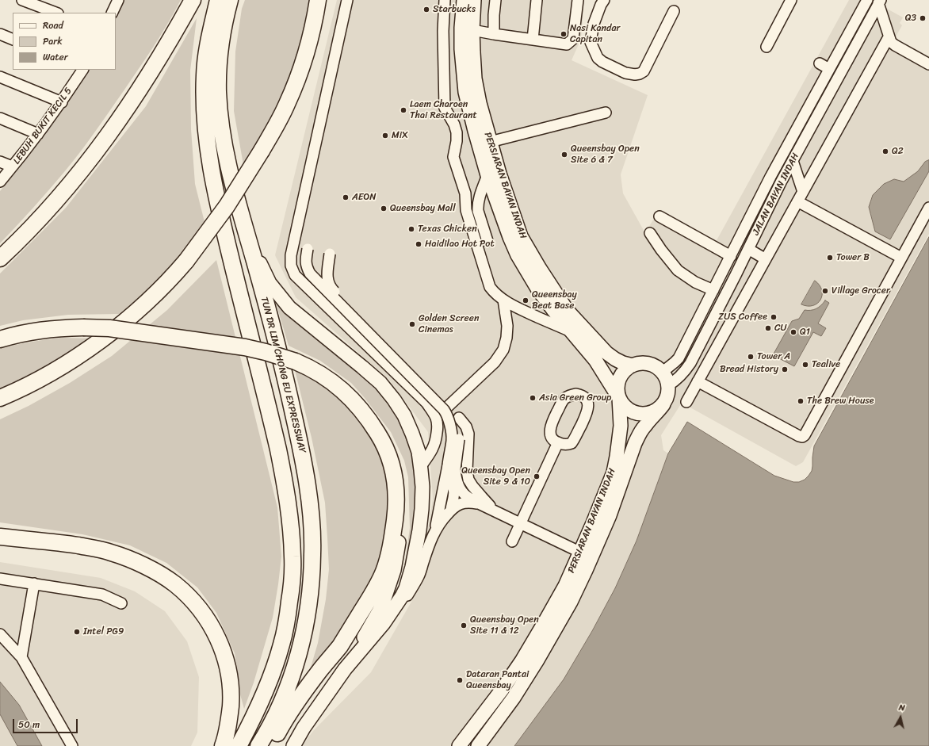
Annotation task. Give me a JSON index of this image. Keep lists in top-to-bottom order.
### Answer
{
  "streets": {
    "highway": ["TUN DR LIM CHONG EU EXPRESSWAY"],
    "main road": ["PERSIARAN BAYAN INDAH"],
    "street": ["LEBUH BUKIT KECIL 5", "JALAN BAYAN INDAH"]
  },
  "crossings": [
    ["PERSIARAN BAYAN INDAH", "JALAN BAYAN INDAH"]
  ],
  "places": [
    "Starbucks",
    "Q3",
    "Nasi Kandar Capitan",
    "Laem Charoen Thai Restaurant",
    "MiX",
    "Q2",
    "Queensbay Open Site 6 & 7",
    "AEON",
    "Queensbay Mall",
    "Texas Chicken",
    "Haidilao Hot Pot",
    "Tower B",
    "Village Grocer",
    "Queensbay Beat Base",
    "ZUS Coffee",
    "Golden Screen Cinemas",
    "CU",
    "Q1",
    "Tower A",
    "Tealive",
    "Bread History",
    "Asia Green Group",
    "The Brew House",
    "Queensbay Open Site 9 & 10",
    "Queensbay Open Site 11 & 12",
    "Intel PG9",
    "Dataran Pantai Queensbay"
  ],
  "legend": ["Road", "Park", "Water"],
  "scale_bar": "50 m",
  "north": "top"
}
